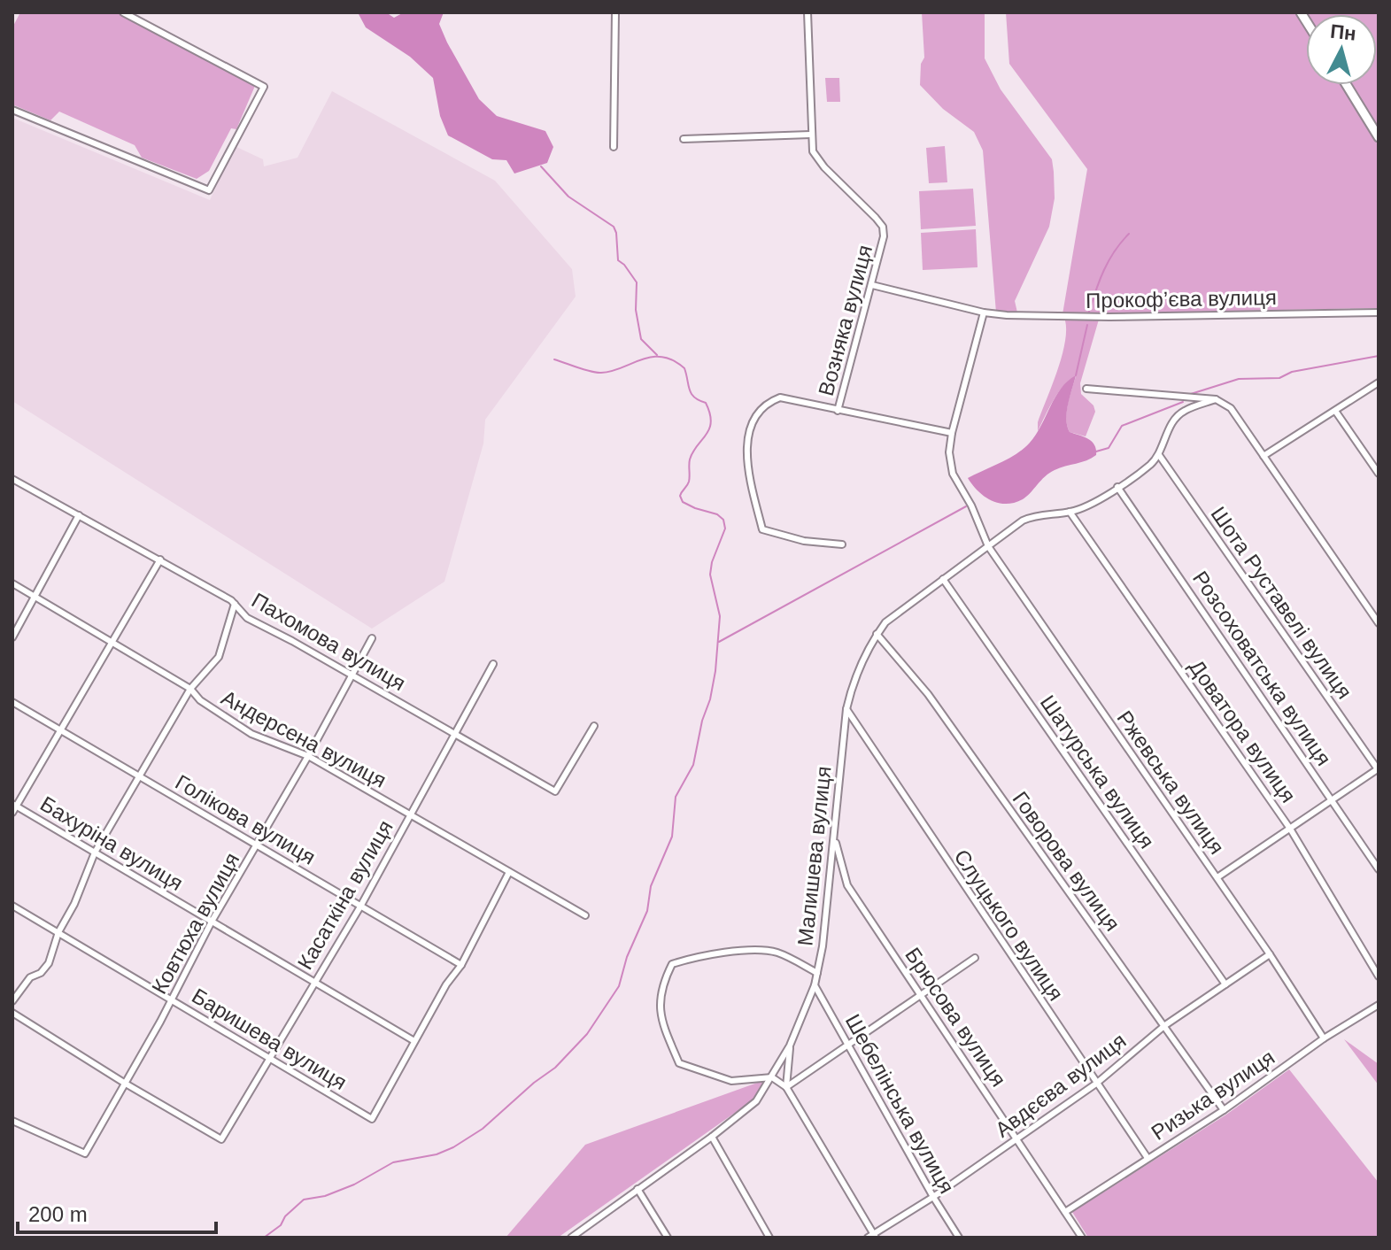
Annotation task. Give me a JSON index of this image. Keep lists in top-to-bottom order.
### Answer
{
  "streets": {
    "street": [
      "Прокоф’єва вулиця",
      "Возняка вулиця",
      "Шота Руставелі вулиця",
      "Пахомова вулиця",
      "Розсоховатська вулиця",
      "Доватора вулиця",
      "Андерсена вулиця",
      "Шатурська вулиця",
      "Ржевська вулиця",
      "Голікова вулиця",
      "Бахуріна вулиця",
      "Малишева вулиця",
      "Говорова вулиця",
      "Касаткіна вулиця",
      "Ковтюха вулиця",
      "Слуцького вулиця",
      "Брюсова вулиця",
      "Баришева вулиця",
      "Авдєєва вулиця",
      "Ризька вулиця",
      "Шебелінська вулиця"
    ]
  },
  "crossings": [
    ["Прокоф’єва вулиця", "Возняка вулиця"],
    ["Прокоф’єва вулиця", "Ржевська вулиця"],
    ["Шота Руставелі вулиця", "Малишева вулиця"],
    ["Пахомова вулиця", "Касаткіна вулиця"],
    ["Пахомова вулиця", "Ковтюха вулиця"],
    ["Розсоховатська вулиця", "Малишева вулиця"],
    ["Доватора вулиця", "Малишева вулиця"],
    ["Андерсена вулиця", "Касаткіна вулиця"],
    ["Андерсена вулиця", "Ковтюха вулиця"],
    ["Шатурська вулиця", "Малишева вулиця"],
    ["Шатурська вулиця", "Авдєєва вулиця"],
    ["Ржевська вулиця", "Малишева вулиця"],
    ["Ржевська вулиця", "Авдєєва вулиця"],
    ["Ржевська вулиця", "Ризька вулиця"],
    ["Голікова вулиця", "Касаткіна вулиця"],
    ["Голікова вулиця", "Ковтюха вулиця"],
    ["Бахуріна вулиця", "Касаткіна вулиця"],
    ["Бахуріна вулиця", "Ковтюха вулиця"],
    ["Бахуріна вулиця", "Баришева вулиця"],
    ["Малишева вулиця", "Говорова вулиця"],
    ["Малишева вулиця", "Слуцького вулиця"],
    ["Малишева вулиця", "Брюсова вулиця"],
    ["Малишева вулиця", "Шебелінська вулиця"],
    ["Говорова вулиця", "Авдєєва вулиця"],
    ["Говорова вулиця", "Ризька вулиця"],
    ["Касаткіна вулиця", "Ковтюха вулиця"],
    ["Касаткіна вулиця", "Баришева вулиця"],
    ["Ковтюха вулиця", "Баришева вулиця"],
    ["Слуцького вулиця", "Авдєєва вулиця"],
    ["Слуцького вулиця", "Ризька вулиця"],
    ["Брюсова вулиця", "Авдєєва вулиця"],
    ["Брюсова вулиця", "Ризька вулиця"],
    ["Авдєєва вулиця", "Шебелінська вулиця"]
  ],
  "scale_bar": "200 m",
  "north": "top"
}
